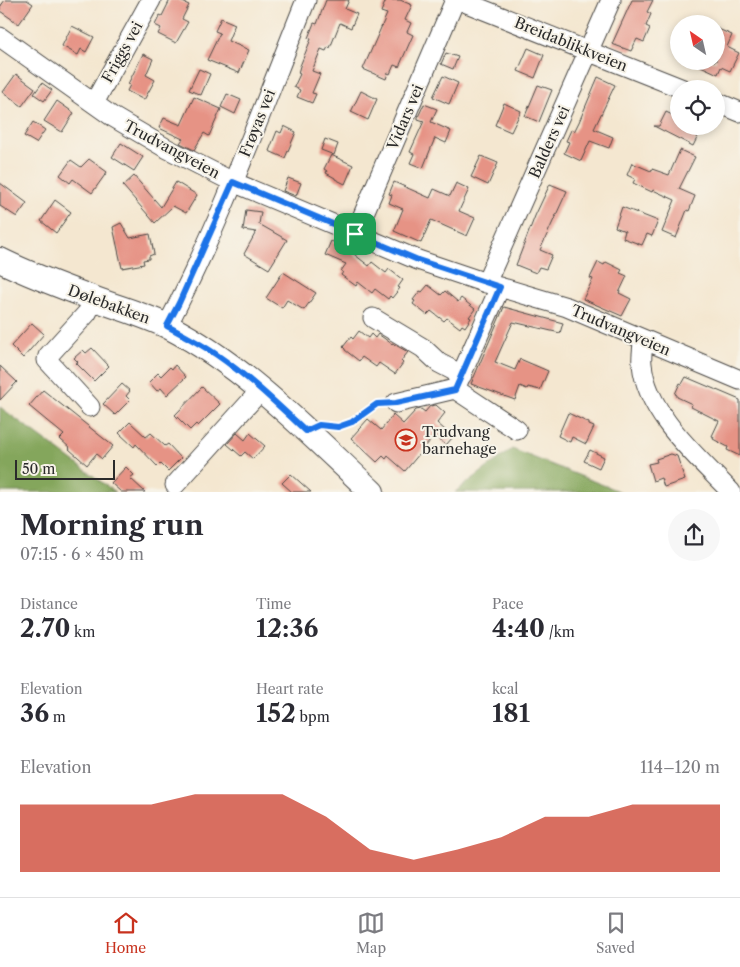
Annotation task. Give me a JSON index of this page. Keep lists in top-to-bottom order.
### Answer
{
  "streets": {
    "main road": ["Dølebakken"],
    "street": [
      "Breidablikkveien",
      "Friggs vei",
      "Vidars vei",
      "Frøyas vei",
      "Balders vei",
      "Trudvangveien"
    ]
  },
  "crossings": [
    ["Breidablikkveien", "Vidars vei"],
    ["Breidablikkveien", "Balders vei"],
    ["Friggs vei", "Trudvangveien"],
    ["Vidars vei", "Trudvangveien"],
    ["Frøyas vei", "Trudvangveien"],
    ["Frøyas vei", "Dølebakken"],
    ["Balders vei", "Trudvangveien"]
  ],
  "places": {
    "school or university": ["Trudvang barnehage"]
  },
  "scale_bar": "50 m",
  "north": "top left",
  "page": {
    "scale": "50 m",
    "heading": ["Morning run", "07:15 · 6 × 450 m"],
    "stats": [
      ["Distance", "2.70 km"],
      ["Time", "12:36"],
      ["Pace", "4:40 /km"],
      ["Elevation", "36 m"],
      ["Heart rate", "152 bpm"],
      ["kcal", "181"]
    ],
    "chart": ["Elevation", "114–120 m"],
    "tabs": ["Home", "Map", "Saved"]
  }
}
